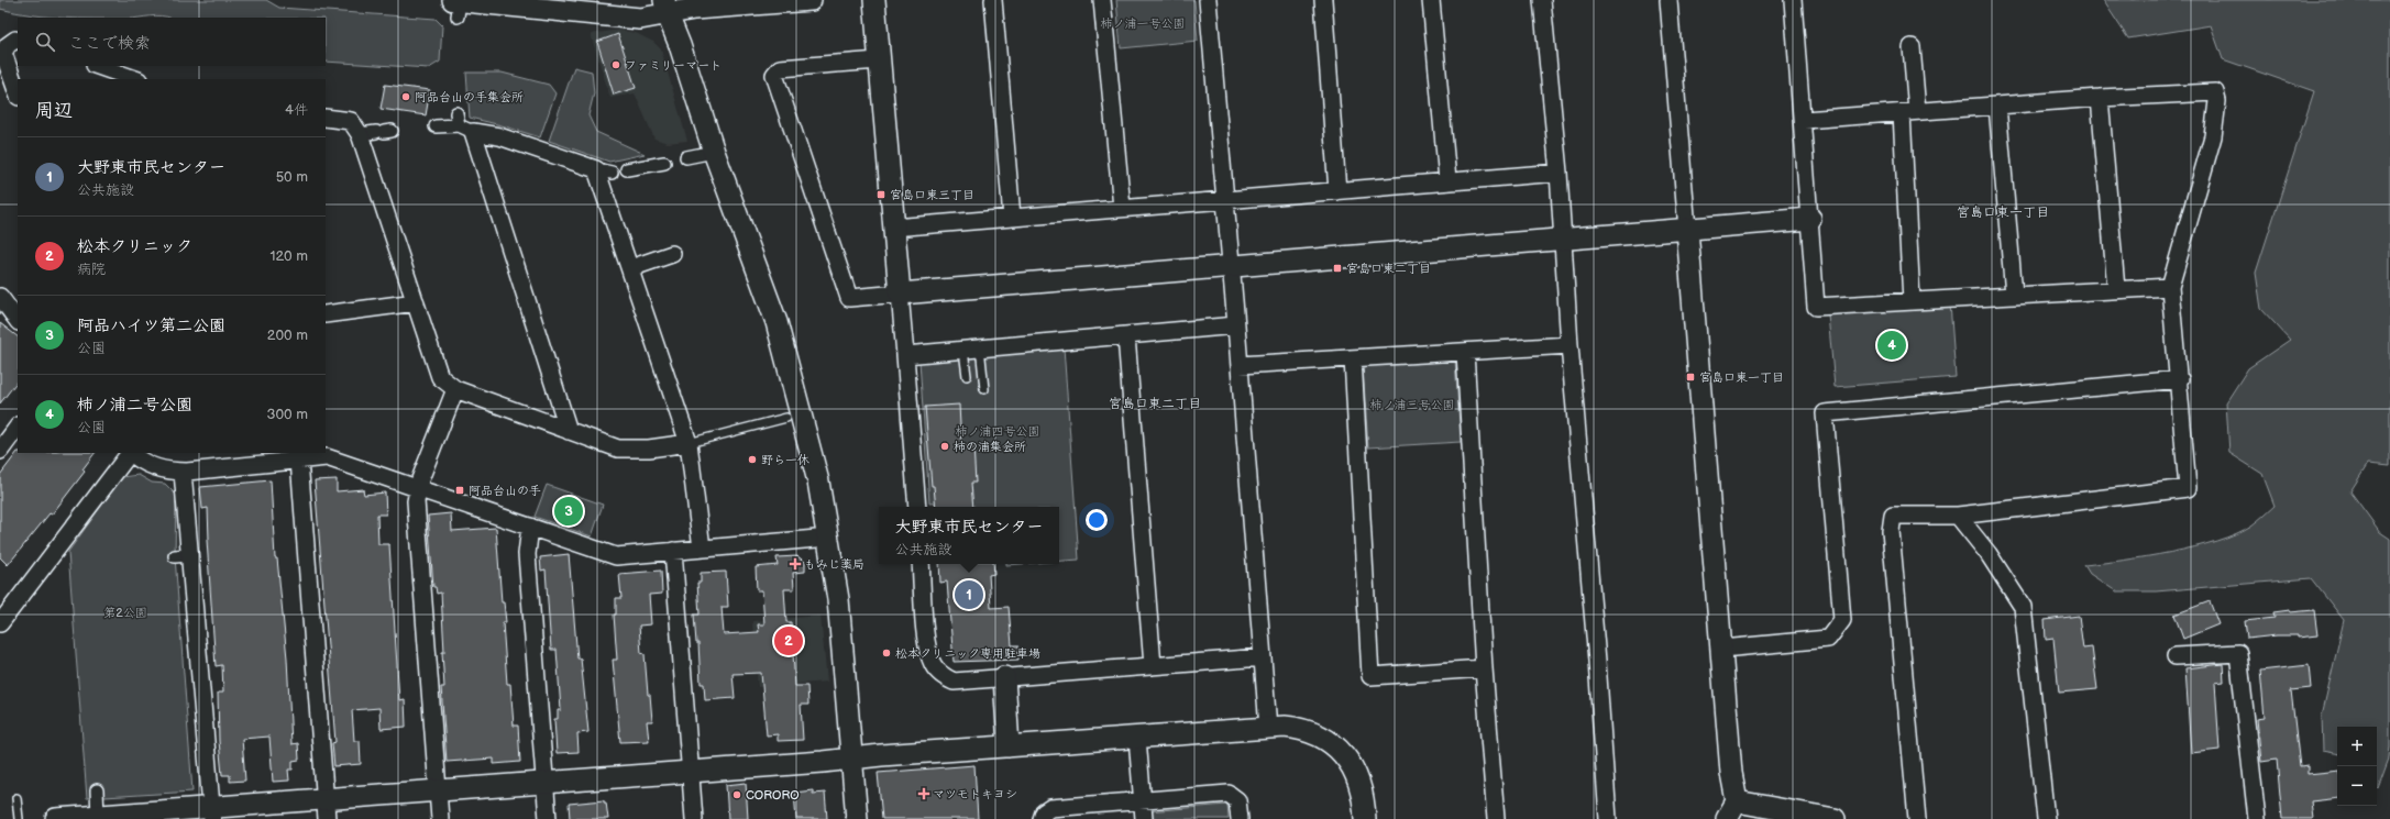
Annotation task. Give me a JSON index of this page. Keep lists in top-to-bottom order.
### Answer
{
  "districts": ["宮島口東一丁目", "宮島口東二丁目"],
  "parks": [
    "柿ノ浦一号公園",
    "柿ノ浦三号公園",
    "柿ノ浦四号公園",
    "第2公園"
  ],
  "places": {
    "other": [
      "ファミリーマート",
      "阿品台山の手集会所",
      "柿の浦集会所",
      "野ら一休",
      "松本クリニック専用駐車場",
      "CORORO"
    ],
    "transit": [
      "宮島口東三丁目",
      "宮島口東二丁目",
      "宮島口東一丁目",
      "阿品台山の手"
    ],
    "health": ["もみじ薬局", "マツモトキヨシ"]
  },
  "page": {
    "search": "ここで検索",
    "heading": ["周辺", "4件"],
    "list": [
      {
        "mark": "1",
        "name": "大野東市民センター",
        "note": "公共施設",
        "value": "50 m"
      },
      {
        "mark": "2",
        "name": "松本クリニック",
        "note": "病院",
        "value": "120 m"
      },
      {
        "mark": "3",
        "name": "阿品ハイツ第二公園",
        "note": "公園",
        "value": "200 m"
      },
      {
        "mark": "4",
        "name": "柿ノ浦二号公園",
        "note": "公園",
        "value": "300 m"
      }
    ],
    "pins": [
      "4",
      "3",
      "1",
      "2"
    ],
    "popup": ["大野東市民センター", "公共施設"],
    "map_buttons": ["+", "−"]
  }
}
